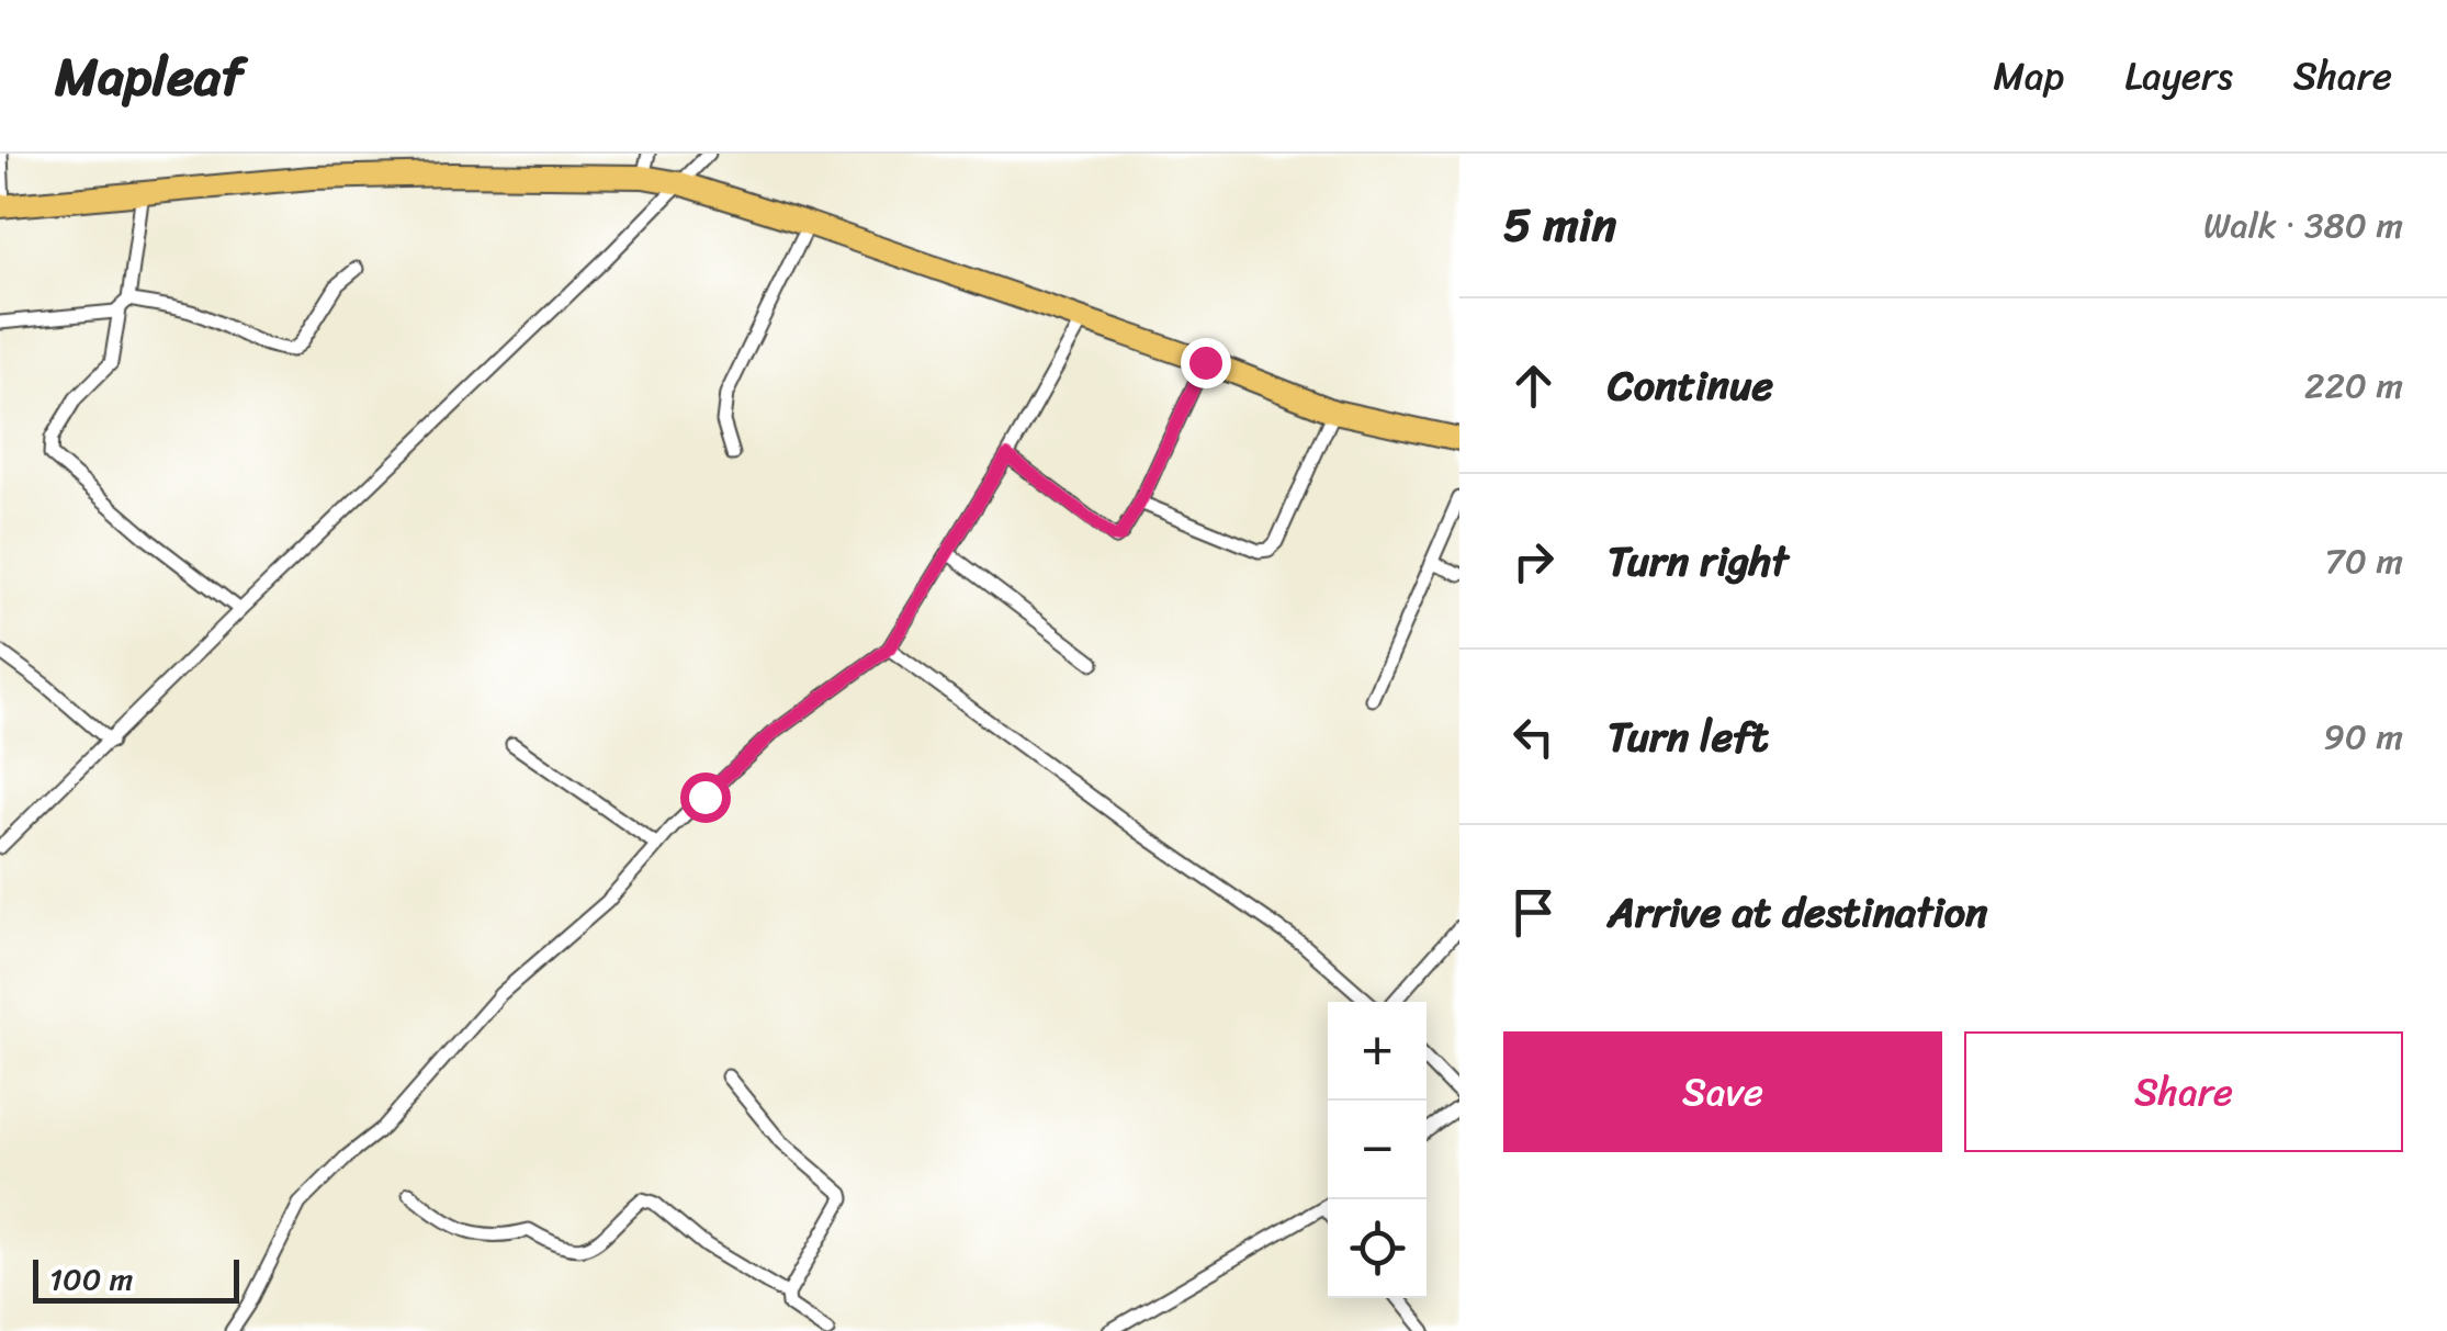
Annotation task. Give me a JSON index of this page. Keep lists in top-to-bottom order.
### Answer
{
  "scale_bar": "100 m",
  "page": {
    "header": "Mapleaf",
    "nav": ["Map", "Layers", "Share"],
    "heading": ["5 min", "Walk · 380 m"],
    "list": [
      ["Continue", "220 m"],
      ["Turn right", "70 m"],
      ["Turn left", "90 m"],
      "Arrive at destination"
    ],
    "buttons": ["Save", "Share"],
    "map_buttons": ["+", "−"],
    "scale": "100 m"
  }
}
